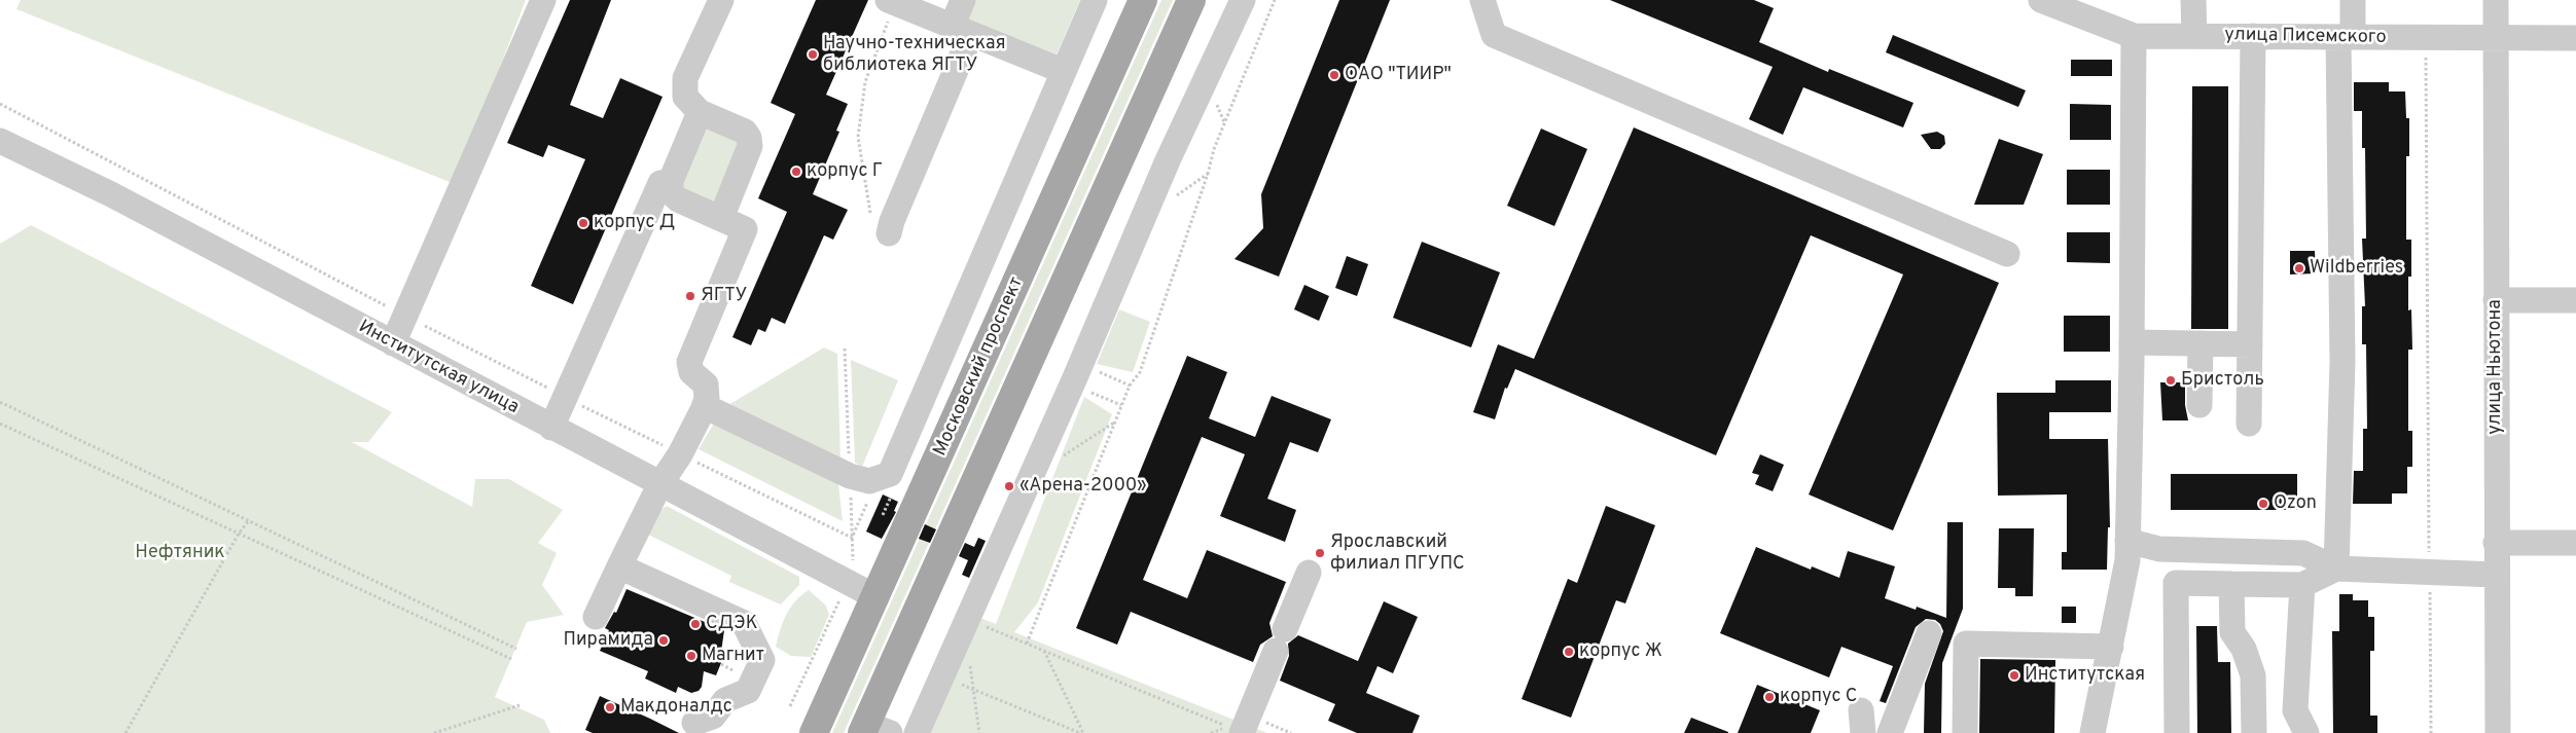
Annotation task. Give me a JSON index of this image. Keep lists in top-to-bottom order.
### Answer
{
  "streets": {
    "main road": ["Московский проспект"],
    "street": ["улица Писемского", "улица Ньютона", "Институтская улица"]
  },
  "crossings": [
    ["улица Писемского", "улица Ньютона"],
    ["Московский проспект", "Институтская улица"]
  ],
  "parks": ["Нефтяник"],
  "places": [
    "Научно-техническая библиотека ЯГТУ",
    "ОАО \"ТИИР\"",
    "корпус Г",
    "корпус Д",
    "Wildberries",
    "ЯГТУ",
    "Бристоль",
    "«Арена-2000»",
    "Ozon",
    "Ярославский филиал ПГУПС",
    "СДЭК",
    "Пирамида",
    "корпус Ж",
    "Магнит",
    "Институтская",
    "корпус С",
    "Макдоналдс"
  ]
}
